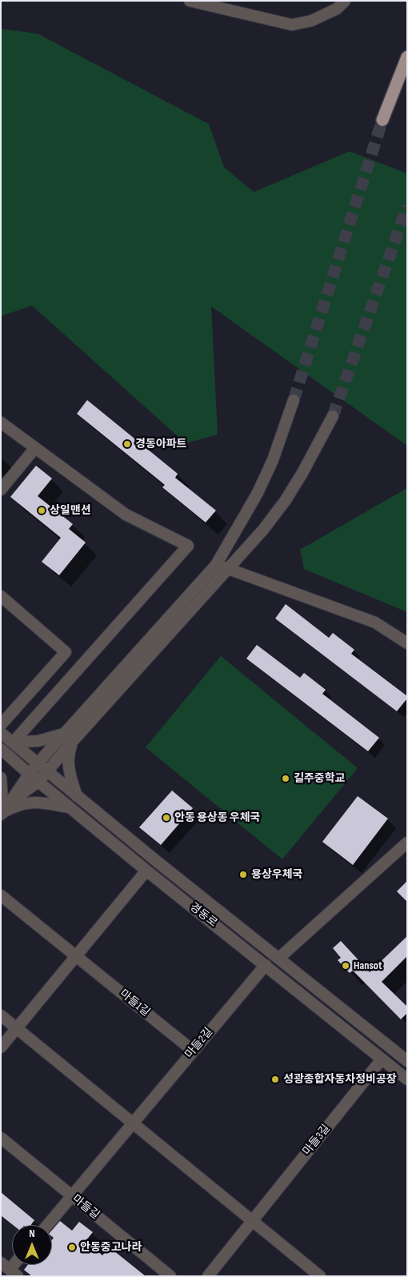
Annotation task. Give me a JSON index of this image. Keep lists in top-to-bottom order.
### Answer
{
  "streets": {
    "street": [
      "경동로",
      "마들1길",
      "마들2길",
      "마들3길",
      "마들길"
    ]
  },
  "crossings": [
    ["경동로", "마들2길"],
    ["경동로", "마들3길"],
    ["마들1길", "마들2길"],
    ["마들2길", "마들길"]
  ],
  "places": [
    "경동아파트",
    "상일맨션",
    "길주중학교",
    "안동 용상동 우체국",
    "용상우체국",
    "Hansot",
    "성광종합자동차정비공장",
    "안동중고나라"
  ],
  "north": "top"
}
